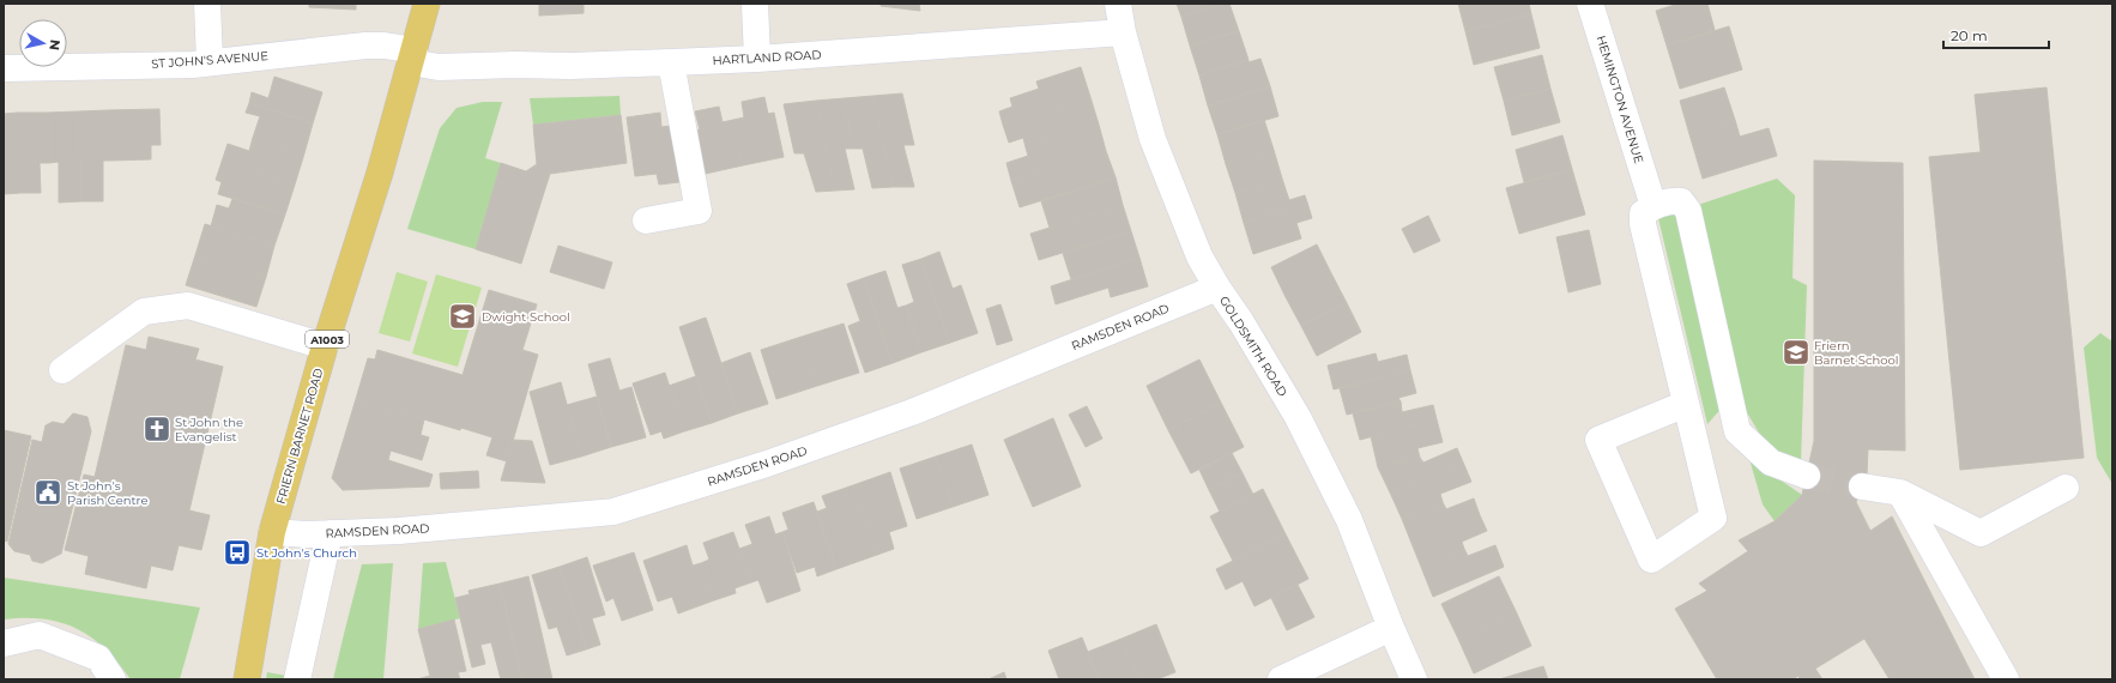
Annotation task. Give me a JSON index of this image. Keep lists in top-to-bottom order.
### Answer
{
  "streets": {
    "main road": ["A1003", "FRIERN BARNET ROAD"],
    "street": [
      "HARTLAND ROAD",
      "ST JOHN'S AVENUE",
      "HEMINGTON AVENUE",
      "RAMSDEN ROAD",
      "GOLDSMITH ROAD"
    ]
  },
  "crossings": [
    ["HARTLAND ROAD", "ST JOHN'S AVENUE"],
    ["HARTLAND ROAD", "GOLDSMITH ROAD"],
    ["HARTLAND ROAD", "FRIERN BARNET ROAD"],
    ["ST JOHN'S AVENUE", "FRIERN BARNET ROAD"],
    ["RAMSDEN ROAD", "GOLDSMITH ROAD"],
    ["RAMSDEN ROAD", "FRIERN BARNET ROAD"]
  ],
  "places": {
    "school or university": ["Dwight School", "Friern Barnet School"],
    "church": ["St John the Evangelist"],
    "public building": ["St John's Parish Centre"],
    "bus stop": ["St John's Church"]
  },
  "scale_bar": "20 m",
  "north": "right"
}
